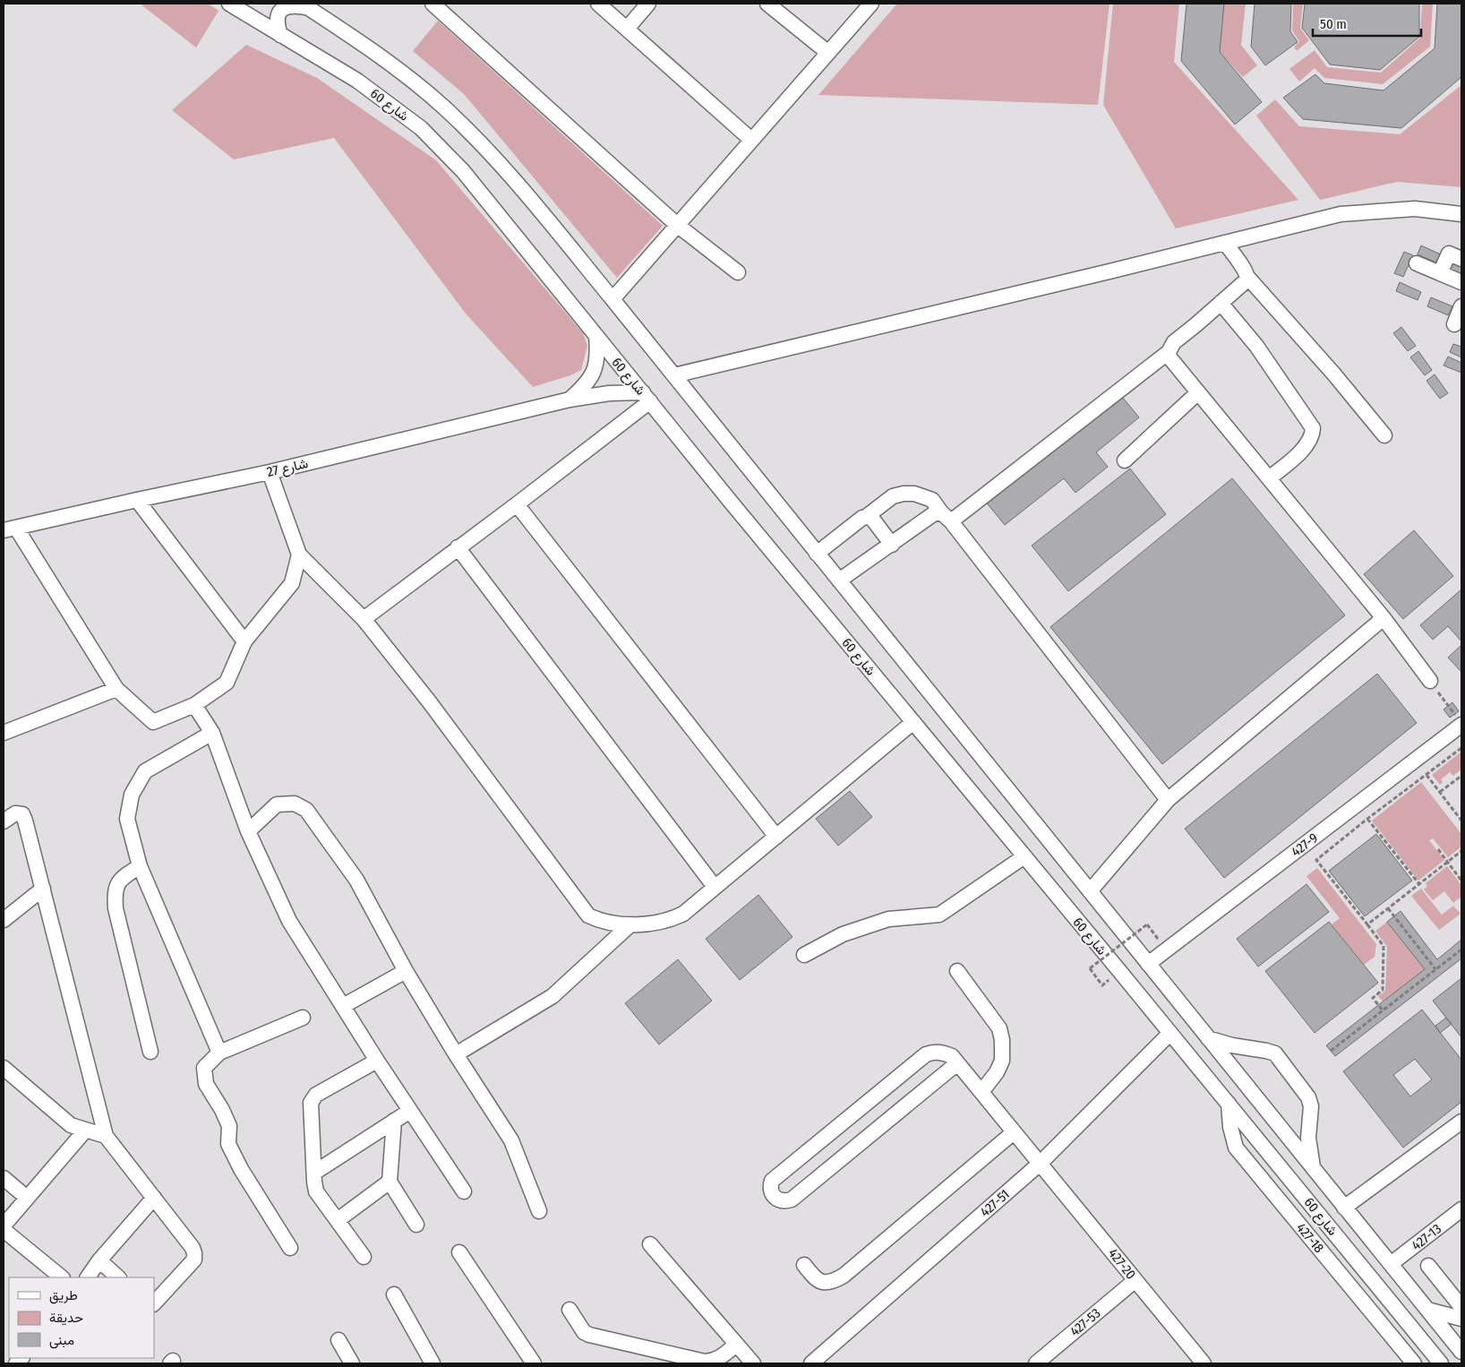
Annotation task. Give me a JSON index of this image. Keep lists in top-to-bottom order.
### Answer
{
  "streets": {
    "street": [
      "شارع 60",
      "شارع 27",
      "427-9",
      "427-51",
      "427-13",
      "427-18",
      "427-20",
      "427-53"
    ]
  },
  "crossings": [
    ["شارع 60", "شارع 27"],
    ["شارع 60", "427-9"],
    ["شارع 60", "427-51"],
    ["شارع 60", "427-13"],
    ["شارع 60", "427-18"],
    ["427-51", "427-20"],
    ["427-20", "427-53"]
  ],
  "legend": ["طريق", "حديقة", "مبنى"],
  "scale_bar": "50 m"
}
